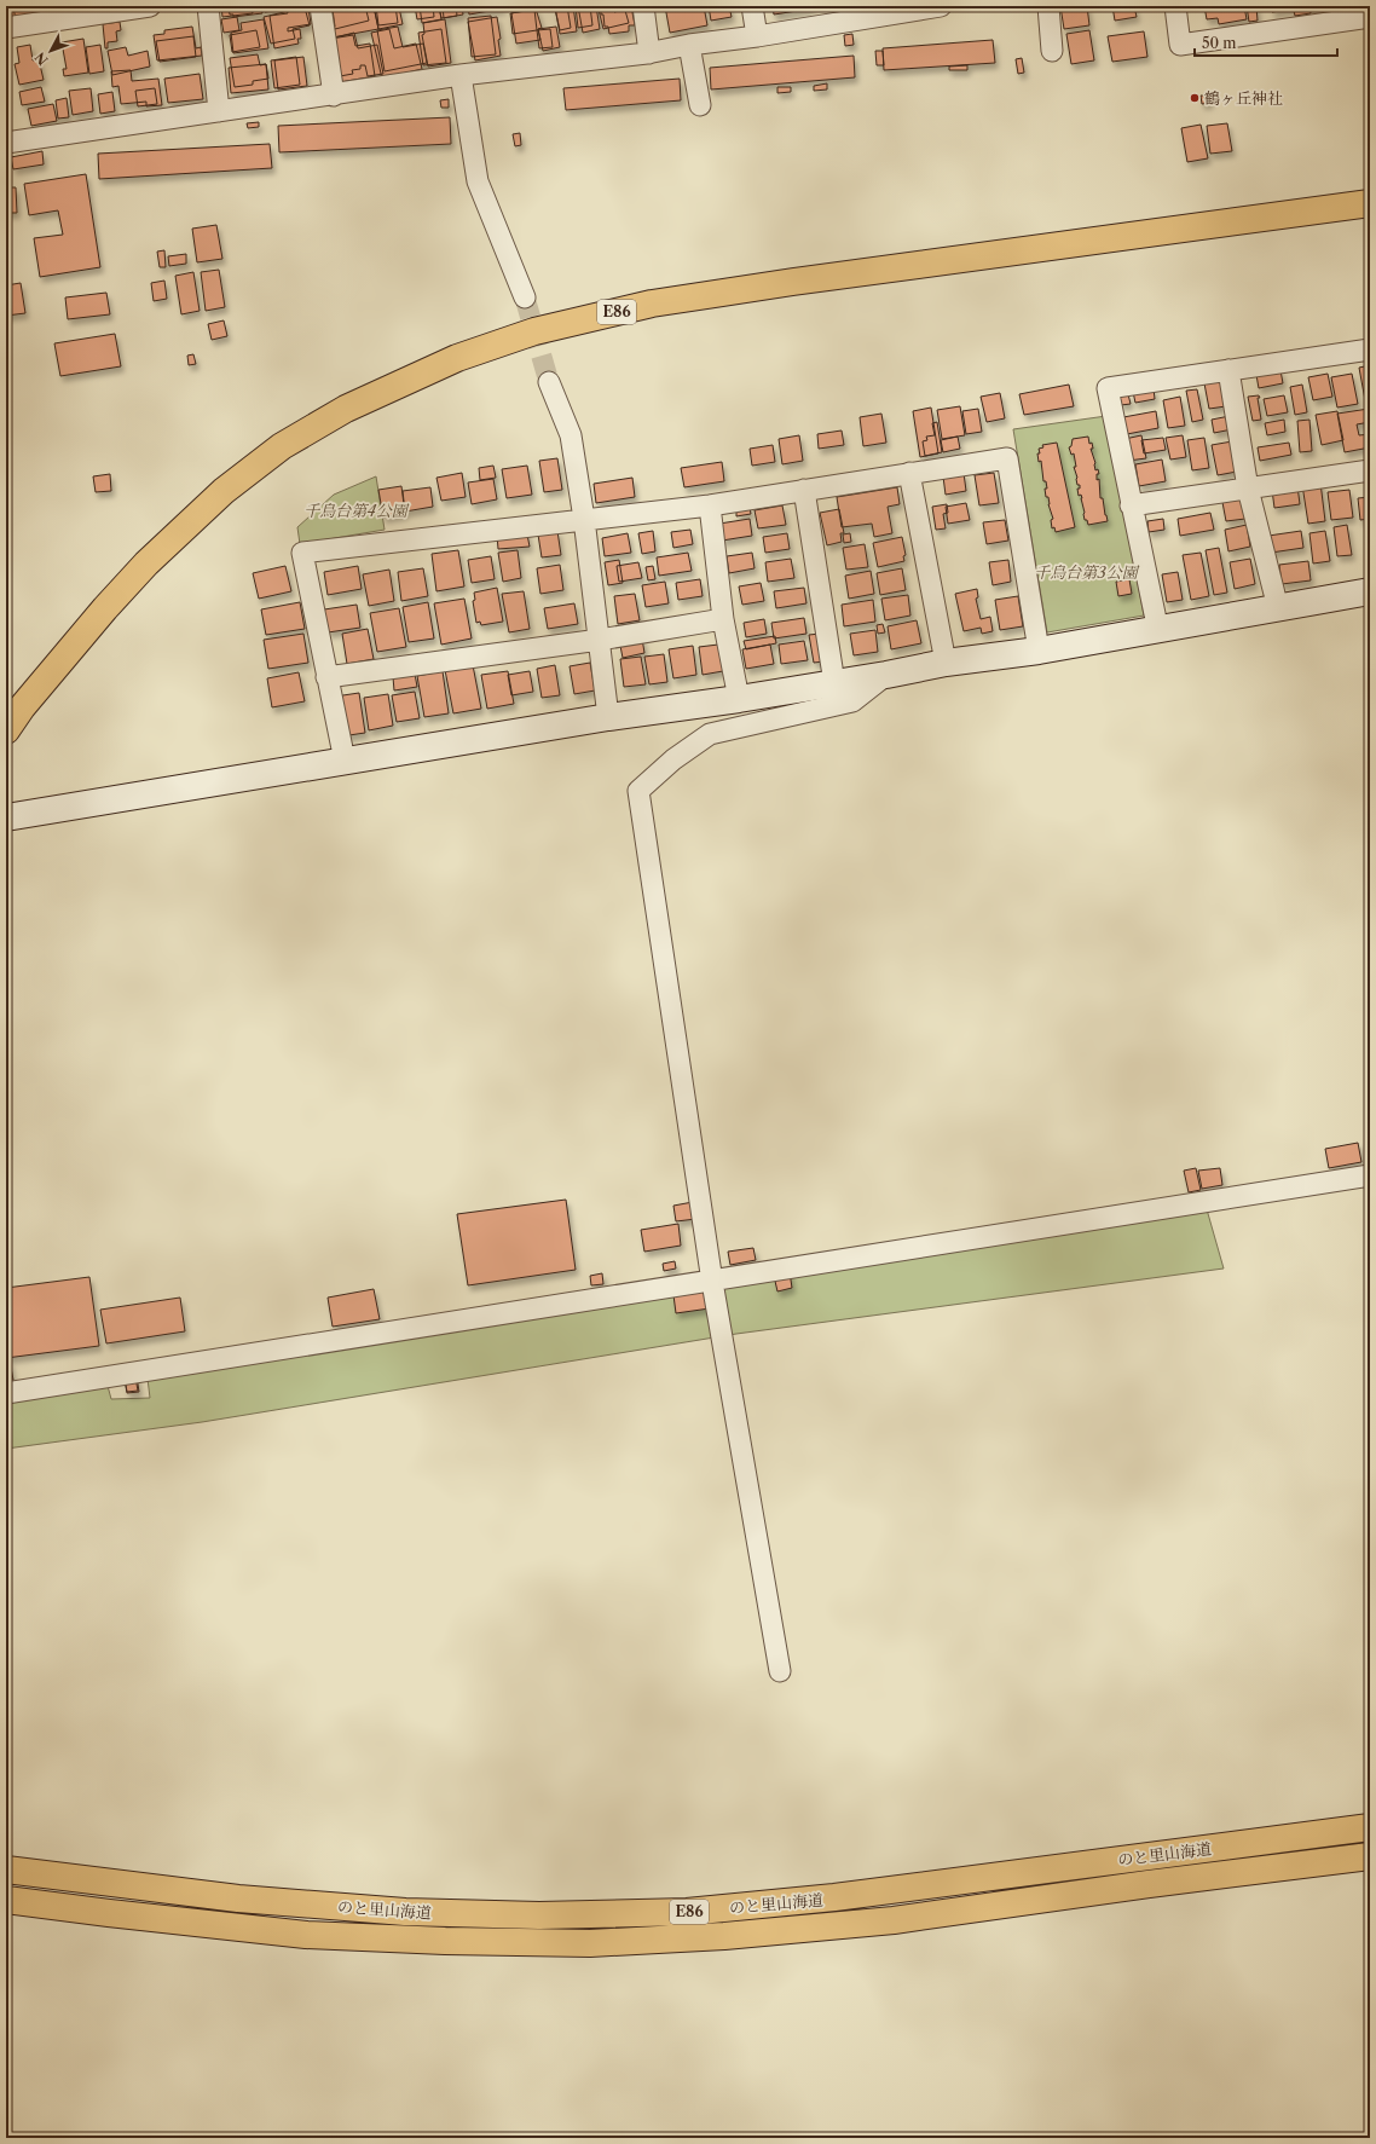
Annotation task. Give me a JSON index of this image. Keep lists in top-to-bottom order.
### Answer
{
  "streets": {
    "highway": ["E86", "のと里山海道"]
  },
  "parks": ["千鳥台第4公園", "千鳥台第3公園"],
  "places": ["鶴ヶ丘神社"],
  "scale_bar": "50 m",
  "north": "bottom left"
}
